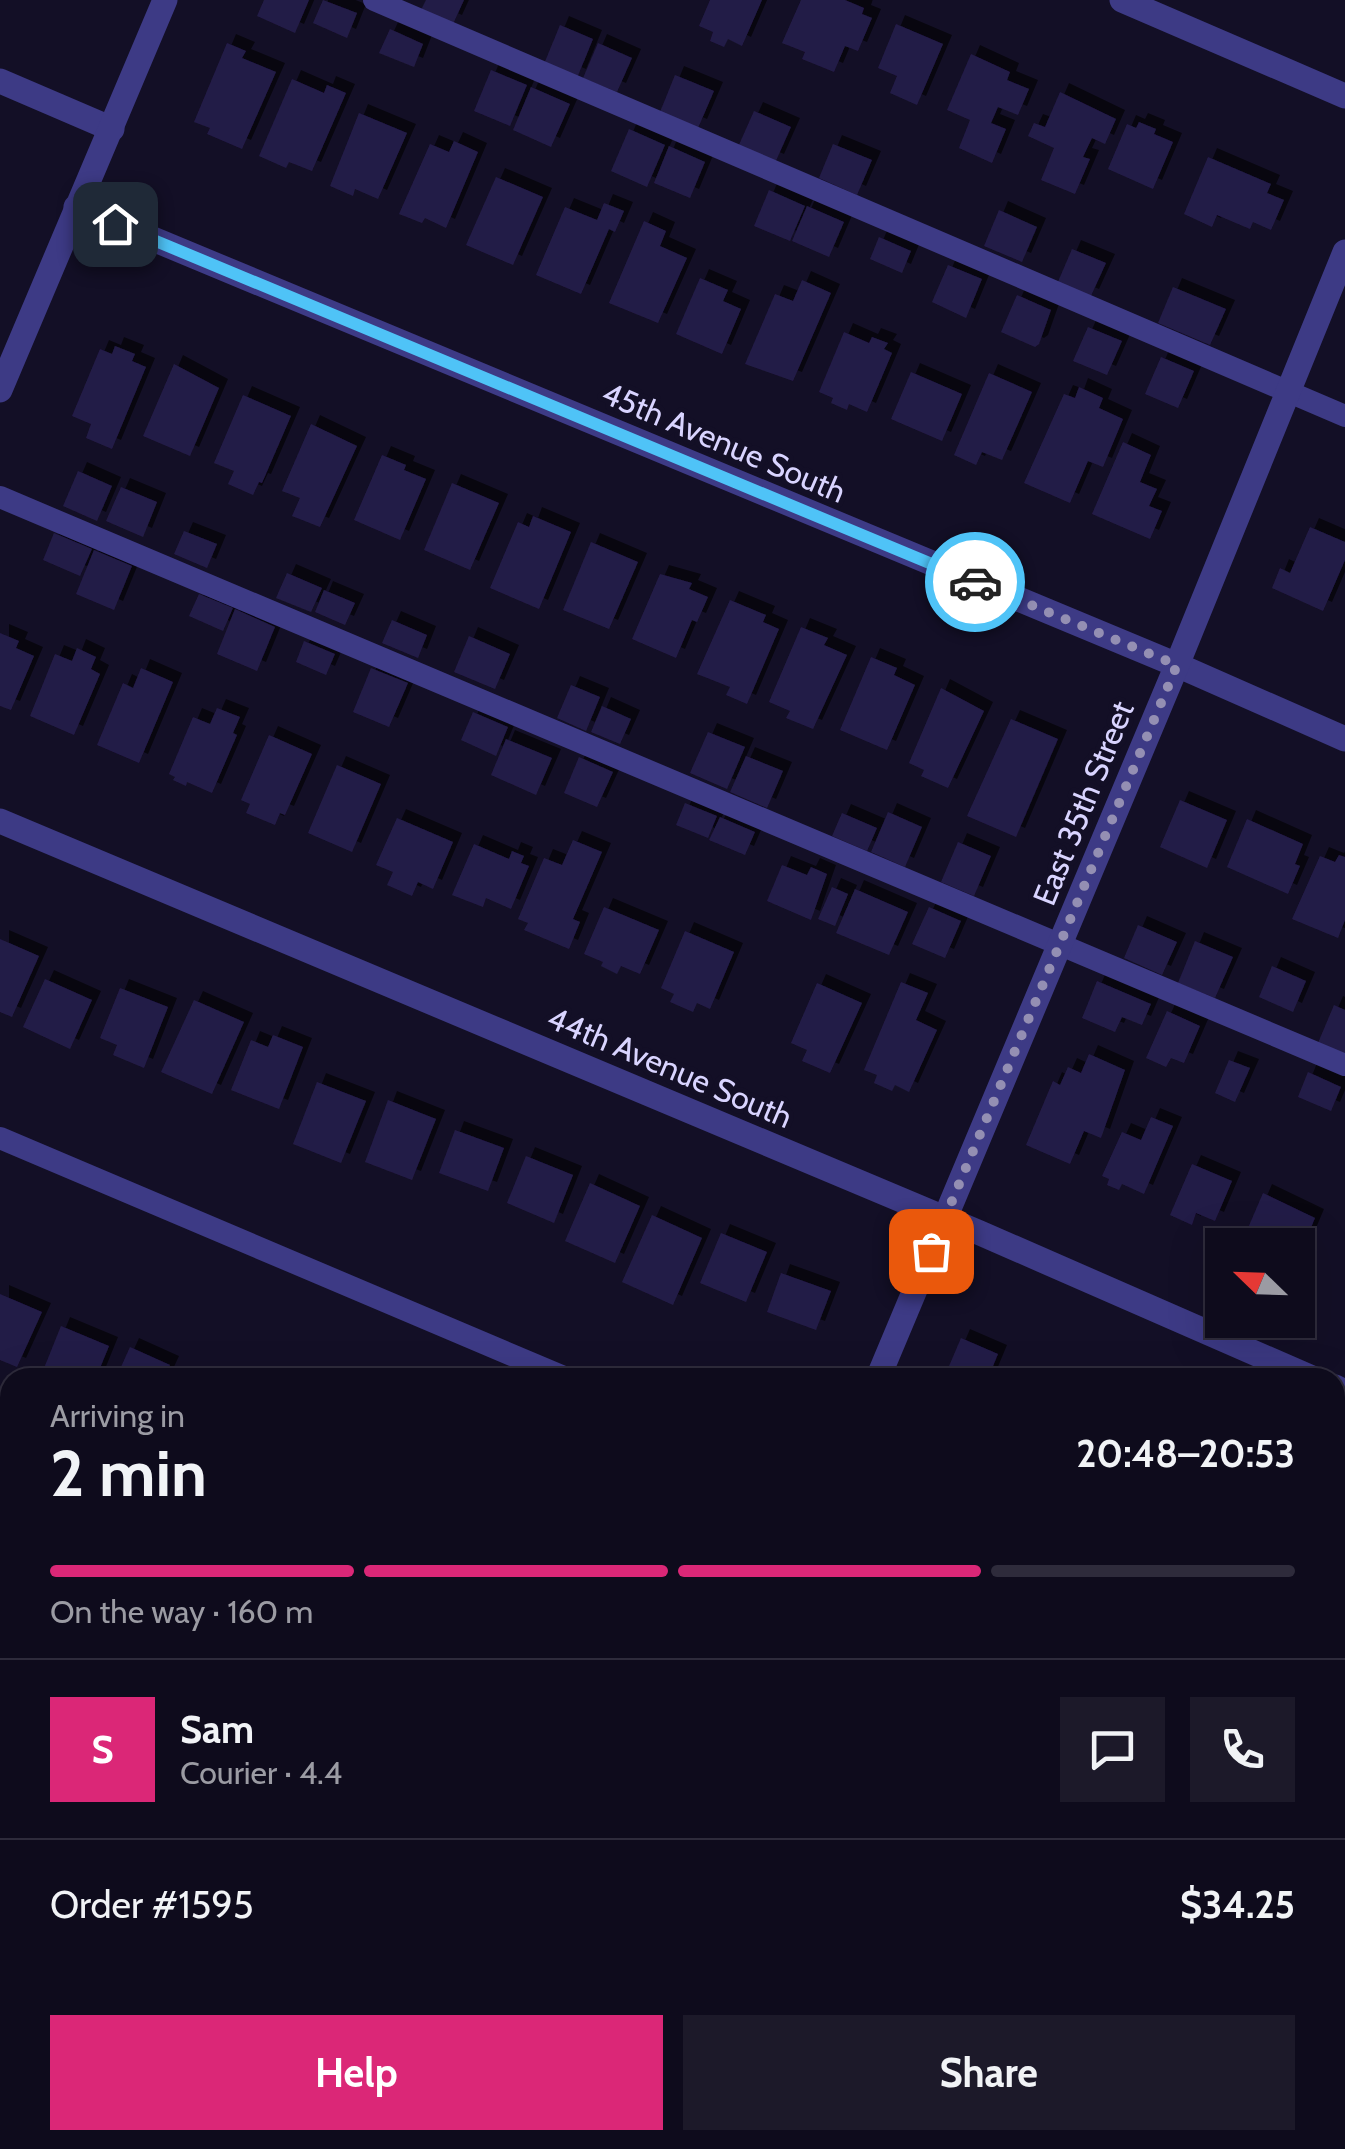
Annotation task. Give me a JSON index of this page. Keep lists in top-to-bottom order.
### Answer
{
  "streets": {
    "street": ["45th Avenue South", "East 35th Street", "44th Avenue South"]
  },
  "crossings": [
    ["45th Avenue South", "East 35th Street"],
    ["East 35th Street", "44th Avenue South"]
  ],
  "north": "top left",
  "page": {
    "heading": ["2 min", "Arriving in", "20:48–20:53"],
    "panel": [
      "Sam",
      "Courier · 4.4",
      "Order #1595",
      "$34.25"
    ],
    "bar": "On the way · 160 m",
    "round": "S",
    "buttons": ["Help", "Share"]
  }
}
